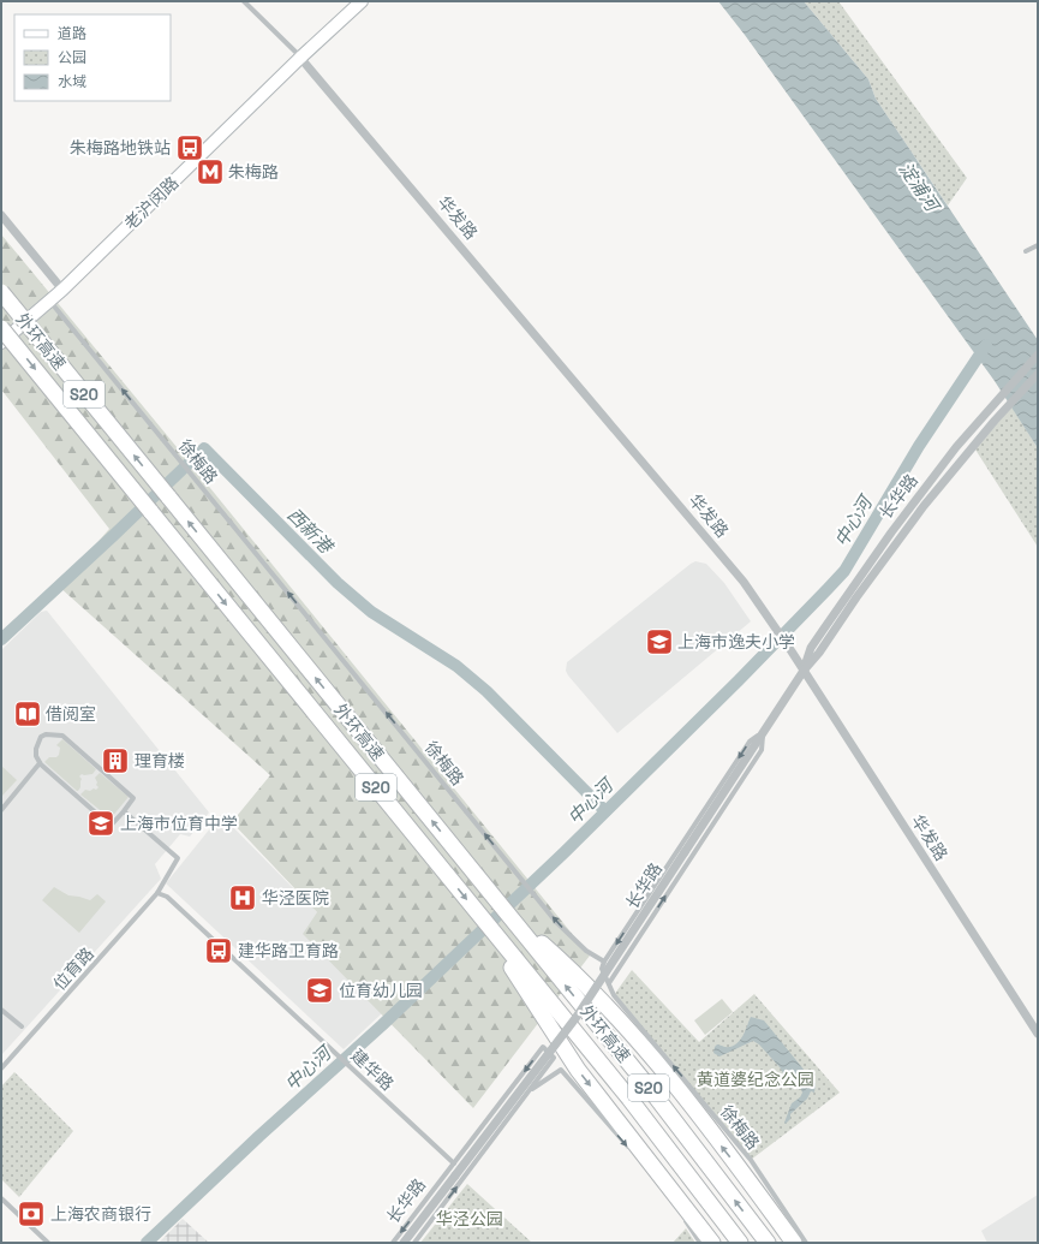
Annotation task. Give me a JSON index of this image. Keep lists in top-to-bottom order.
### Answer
{
  "streets": {
    "highway": ["外环高速", "S20"],
    "main road": ["老沪闵路"],
    "street": [
      "华发路",
      "徐梅路",
      "长华路",
      "位育路",
      "建华路"
    ]
  },
  "crossings": [
    ["老沪闵路", "华发路"],
    ["老沪闵路", "徐梅路"],
    ["华发路", "长华路"],
    ["徐梅路", "长华路"],
    ["长华路", "建华路"],
    ["位育路", "建华路"]
  ],
  "one_way": ["徐梅路"],
  "water": ["淀浦河", "中心河", "西新港"],
  "parks": ["黄道婆纪念公园", "华泾公园"],
  "places": {
    "bus stop": ["朱梅路地铁站", "建华路卫育路"],
    "metro station": ["朱梅路"],
    "school or university": ["上海市逸夫小学", "上海市位育中学", "位育幼儿园"],
    "library": ["借阅室"],
    "building": ["理育楼"],
    "hospital": ["华泾医院"],
    "bank": ["上海农商银行"]
  },
  "legend": ["道路", "公园", "水域"]
}
